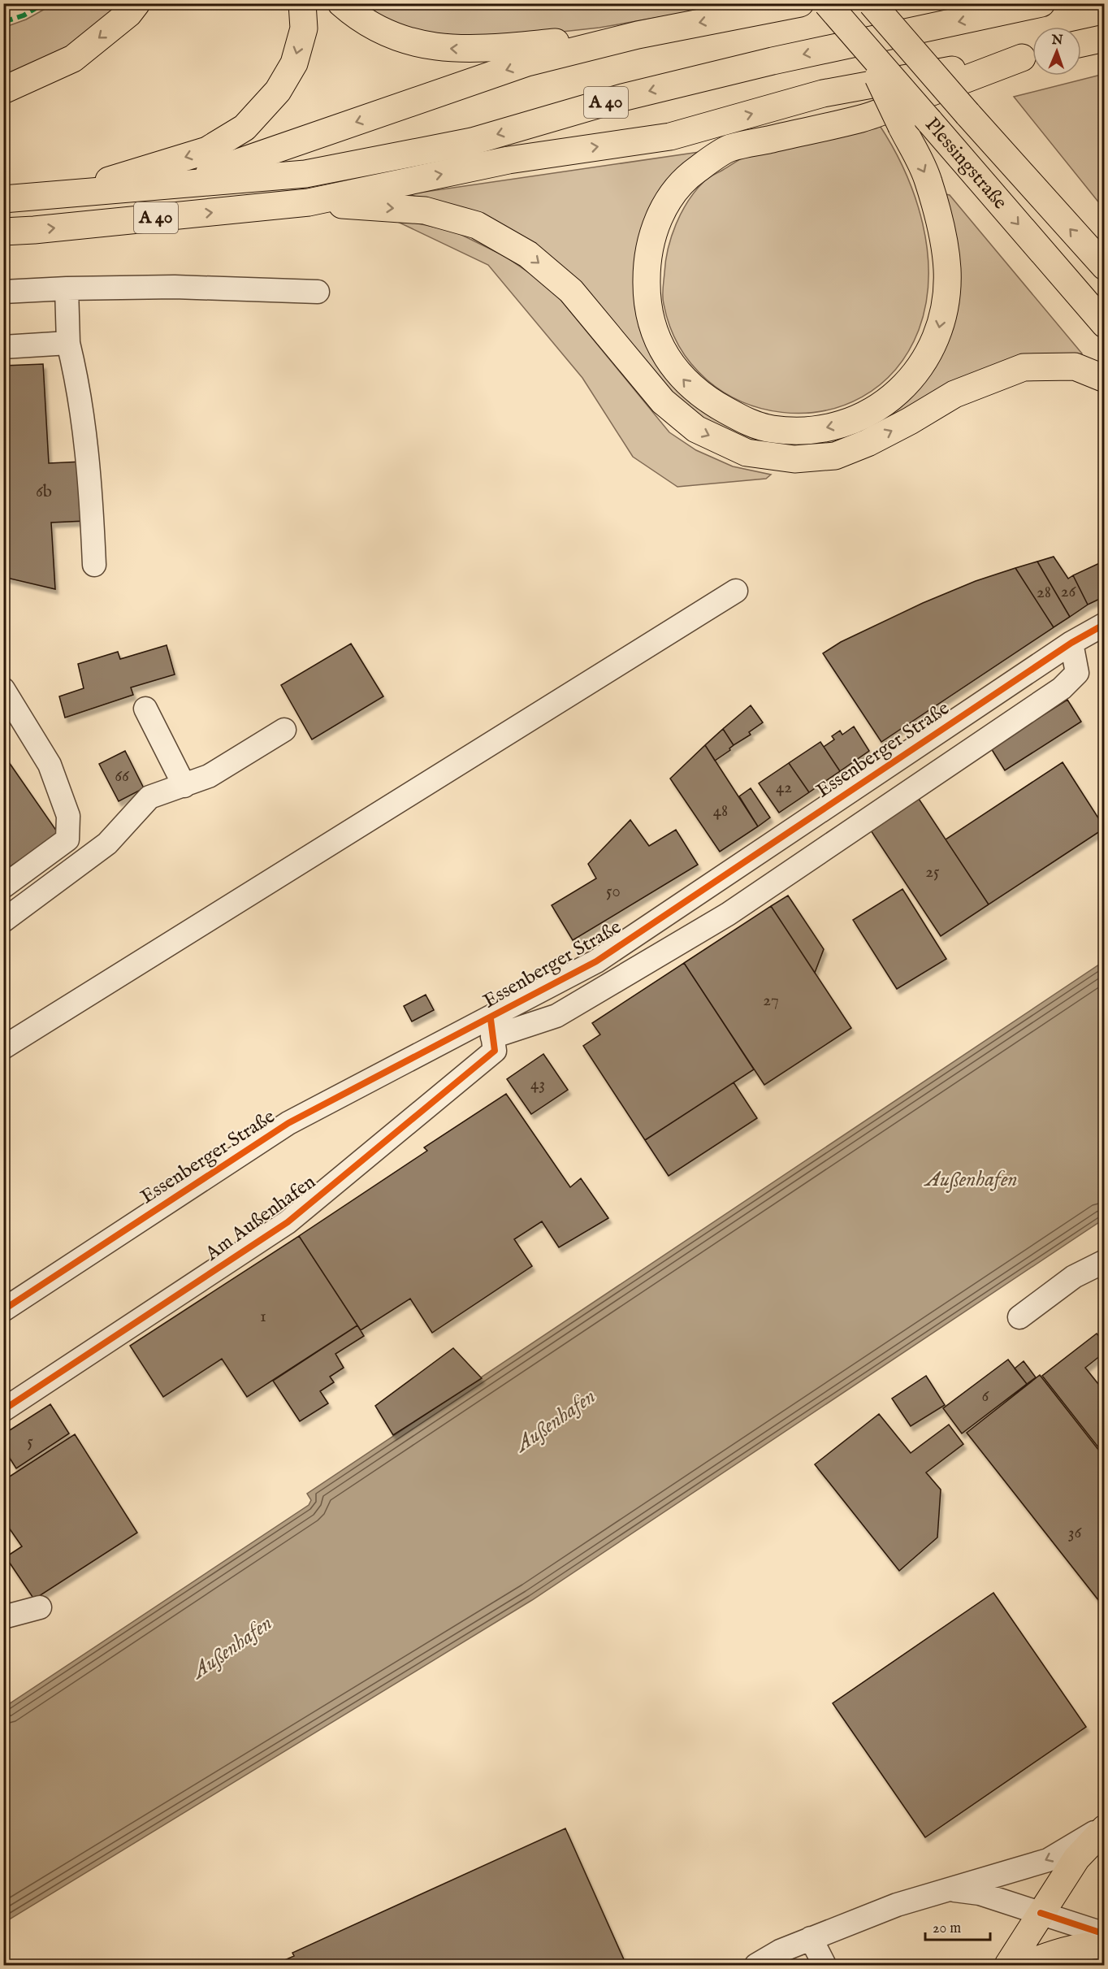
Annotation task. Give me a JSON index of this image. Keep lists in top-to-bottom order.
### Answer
{
  "streets": {
    "main road": ["A 40", "Plessingstraße"],
    "street": ["Essenberger Straße", "Am Außenhafen"]
  },
  "crossings": [
    ["Essenberger Straße", "Am Außenhafen"]
  ],
  "water": ["Außenhafen"],
  "house_numbers": [
    "6b",
    "26",
    "28",
    "66",
    "42",
    "48",
    "25",
    "50",
    "27",
    "43",
    "1",
    "6",
    "5",
    "36"
  ],
  "scale_bar": "20 m",
  "north": "top"
}
